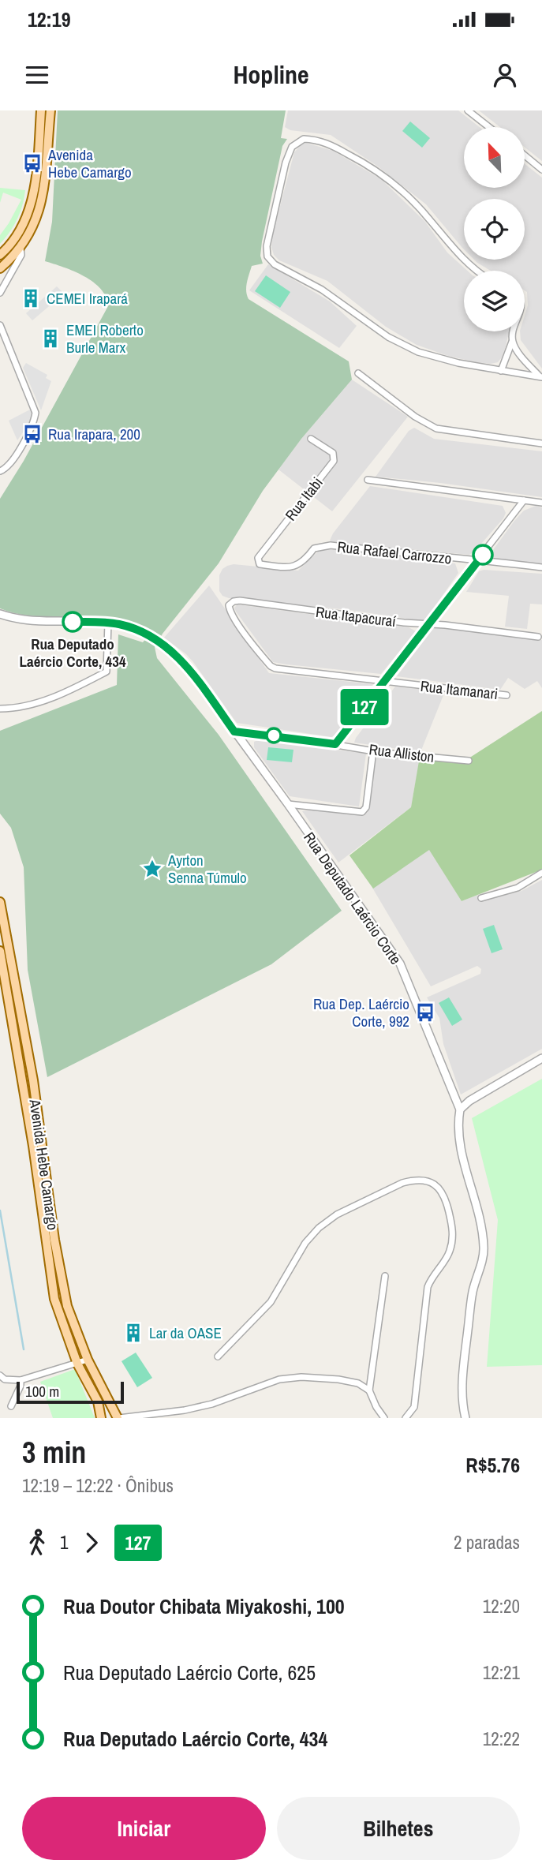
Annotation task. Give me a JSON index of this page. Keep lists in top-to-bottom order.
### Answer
{
  "streets": {
    "main road": ["Avenida Hebe Camargo"],
    "street": [
      "Rua Itabi",
      "Rua Rafael Carrozzo",
      "Rua Itapacuraí",
      "Rua Itamanari",
      "Rua Alliston",
      "Rua Deputado Laércio Corte"
    ]
  },
  "crossings": [
    ["Rua Itabi", "Rua Rafael Carrozzo"],
    ["Rua Itapacuraí", "Rua Itamanari"],
    ["Rua Alliston", "Rua Deputado Laércio Corte"]
  ],
  "places": {
    "bus stop": ["Avenida Hebe Camargo", "Rua Irapara, 200", "Rua Dep. Laércio Corte, 992"],
    "building": ["CEMEI Irapará", "EMEI Roberto Burle Marx", "Lar da OASE"],
    "other": ["Rua Deputado Laércio Corte, 434"],
    "place": ["Ayrton Senna Túmulo"]
  },
  "lines": ["bus line 127"],
  "scale_bar": "100 m",
  "north": "top left",
  "page": {
    "status": "12:19",
    "header": "Hopline",
    "on_map": "127",
    "scale": "100 m",
    "heading": ["3 min", "12:19 – 12:22 · Ônibus", "R$5.76"],
    "legs": ["1", "127", "2 paradas"],
    "list": [
      {
        "name": "Rua Doutor Chibata Miyakoshi, 100",
        "value": "12:20"
      },
      {
        "name": "Rua Deputado Laércio Corte, 625",
        "value": "12:21"
      },
      {
        "name": "Rua Deputado Laércio Corte, 434",
        "value": "12:22"
      }
    ],
    "buttons": ["Iniciar", "Bilhetes"]
  }
}
